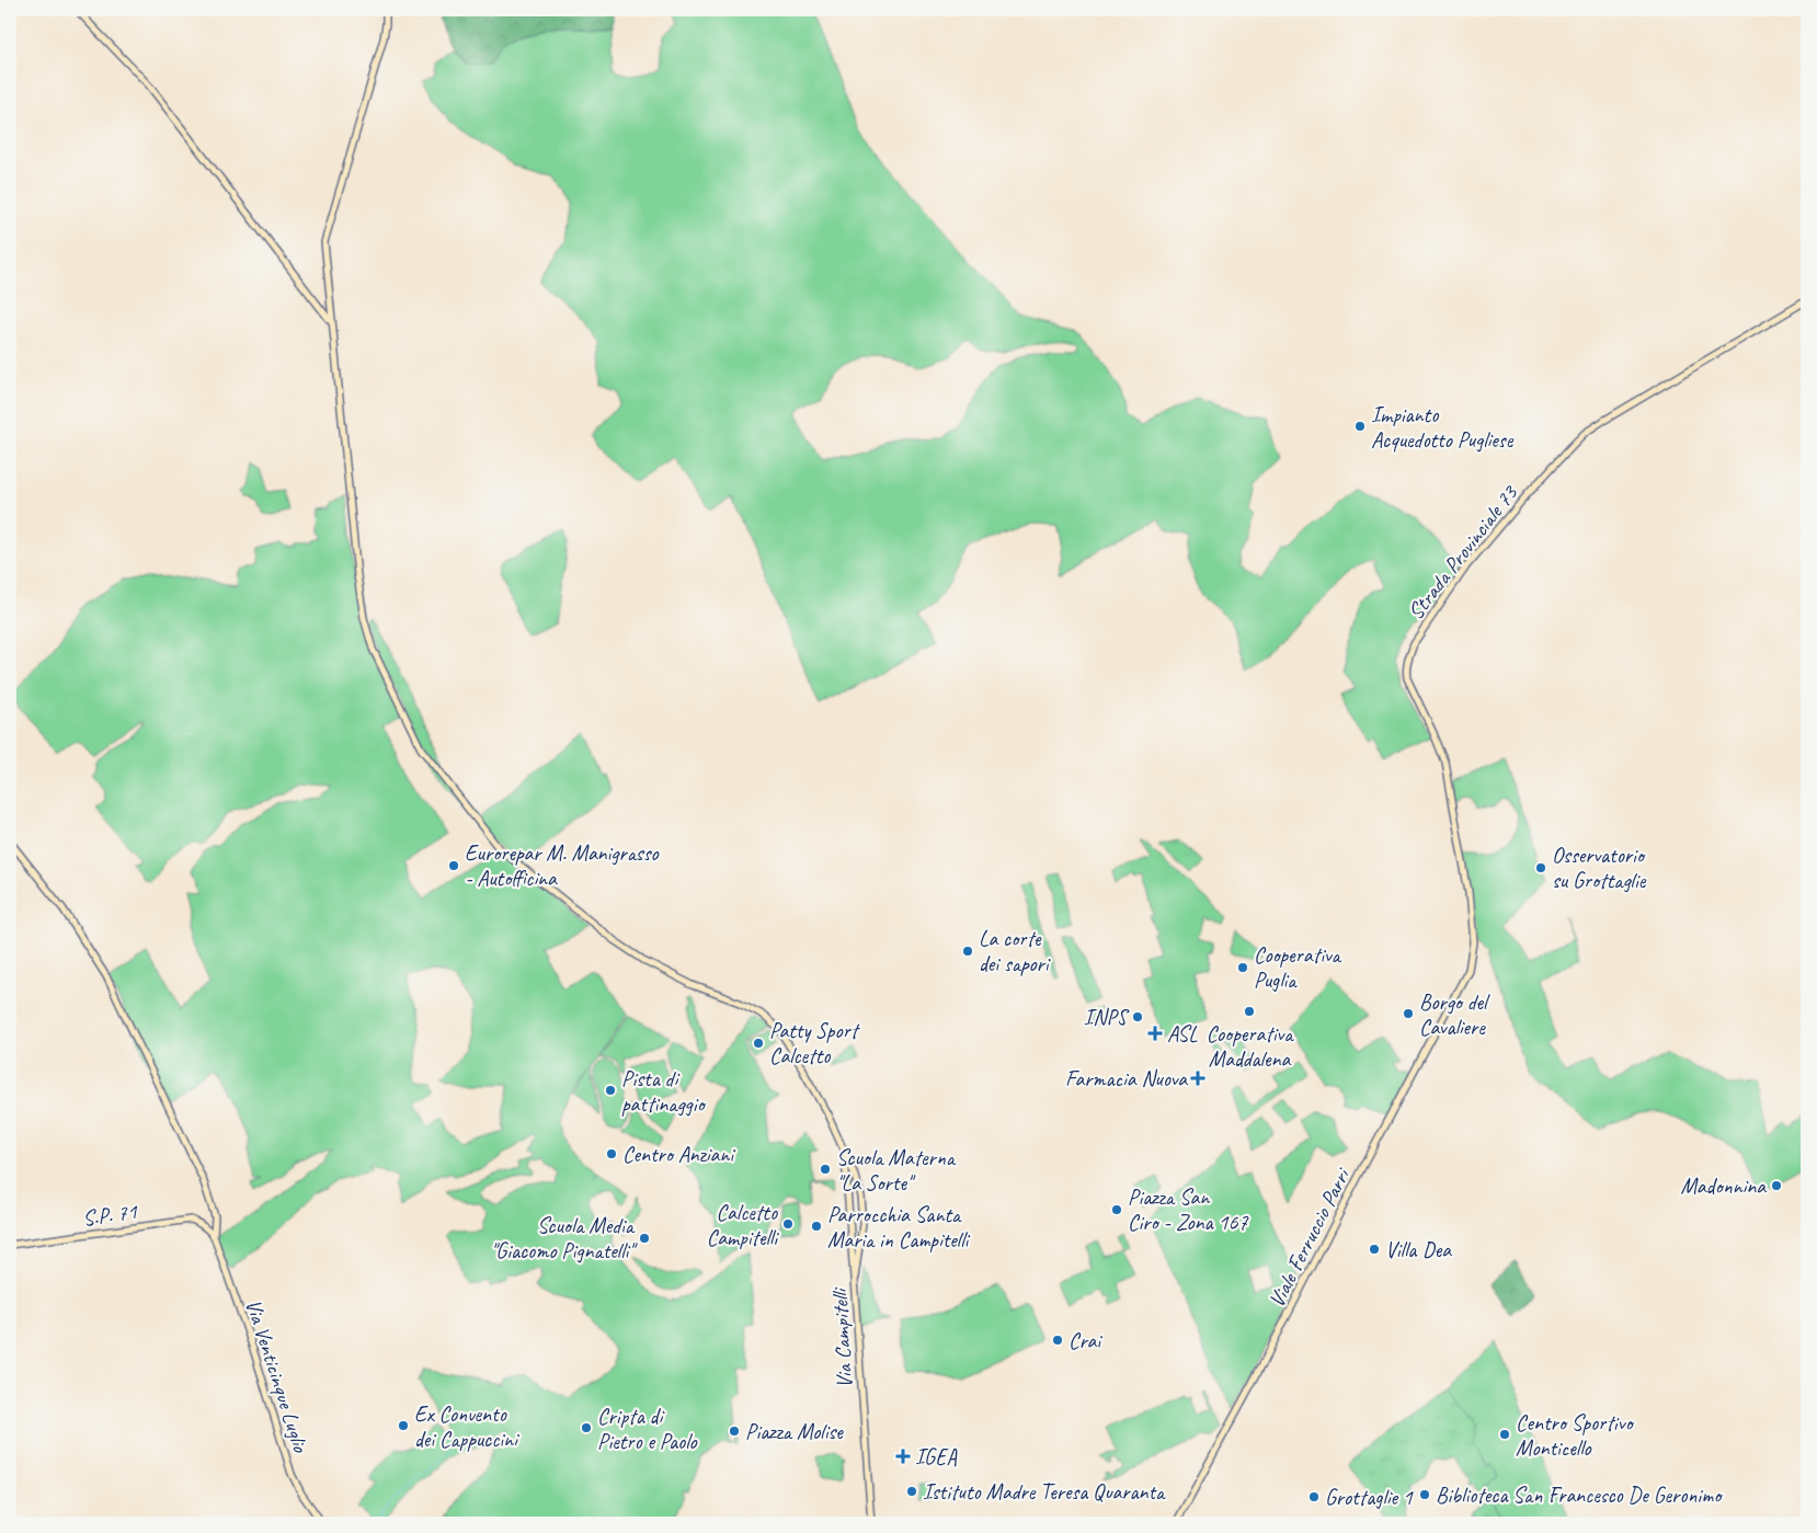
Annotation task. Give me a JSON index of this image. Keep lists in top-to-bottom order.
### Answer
{
  "streets": {
    "street": [
      "Strada Provinciale 73",
      "S.P. 71",
      "Viale Ferruccio Parri",
      "Via Campitelli",
      "Via Venticinque Luglio"
    ]
  },
  "crossings": [
    ["Strada Provinciale 73", "Viale Ferruccio Parri"],
    ["S.P. 71", "Via Venticinque Luglio"]
  ],
  "places": {
    "other": [
      "Impianto Acquedotto Pugliese",
      "Eurorepar M. Manigrasso - Autofficina",
      "Osservatorio su Grottaglie",
      "La corte dei sapori",
      "Cooperativa Puglia",
      "Cooperativa Maddalena",
      "Borgo del Cavaliere",
      "INPS",
      "Patty Sport Calcetto",
      "Pista di pattinaggio",
      "Centro Anziani",
      "Scuola Materna \"La Sorte\"",
      "Madonnina",
      "Piazza San Ciro - Zona 167",
      "Calcetto Campitelli",
      "Parrocchia Santa Maria in Campitelli",
      "Scuola Media \"Giacomo Pignatelli\"",
      "Villa Dea",
      "Crai",
      "Ex Convento dei Cappuccini",
      "Cripta di Pietro e Paolo",
      "Piazza Molise",
      "Centro Sportivo Monticello",
      "Istituto Madre Teresa Quaranta",
      "Biblioteca San Francesco De Geronimo",
      "Grottaglie 1"
    ],
    "health": ["ASL", "Farmacia Nuova", "IGEA"]
  }
}
